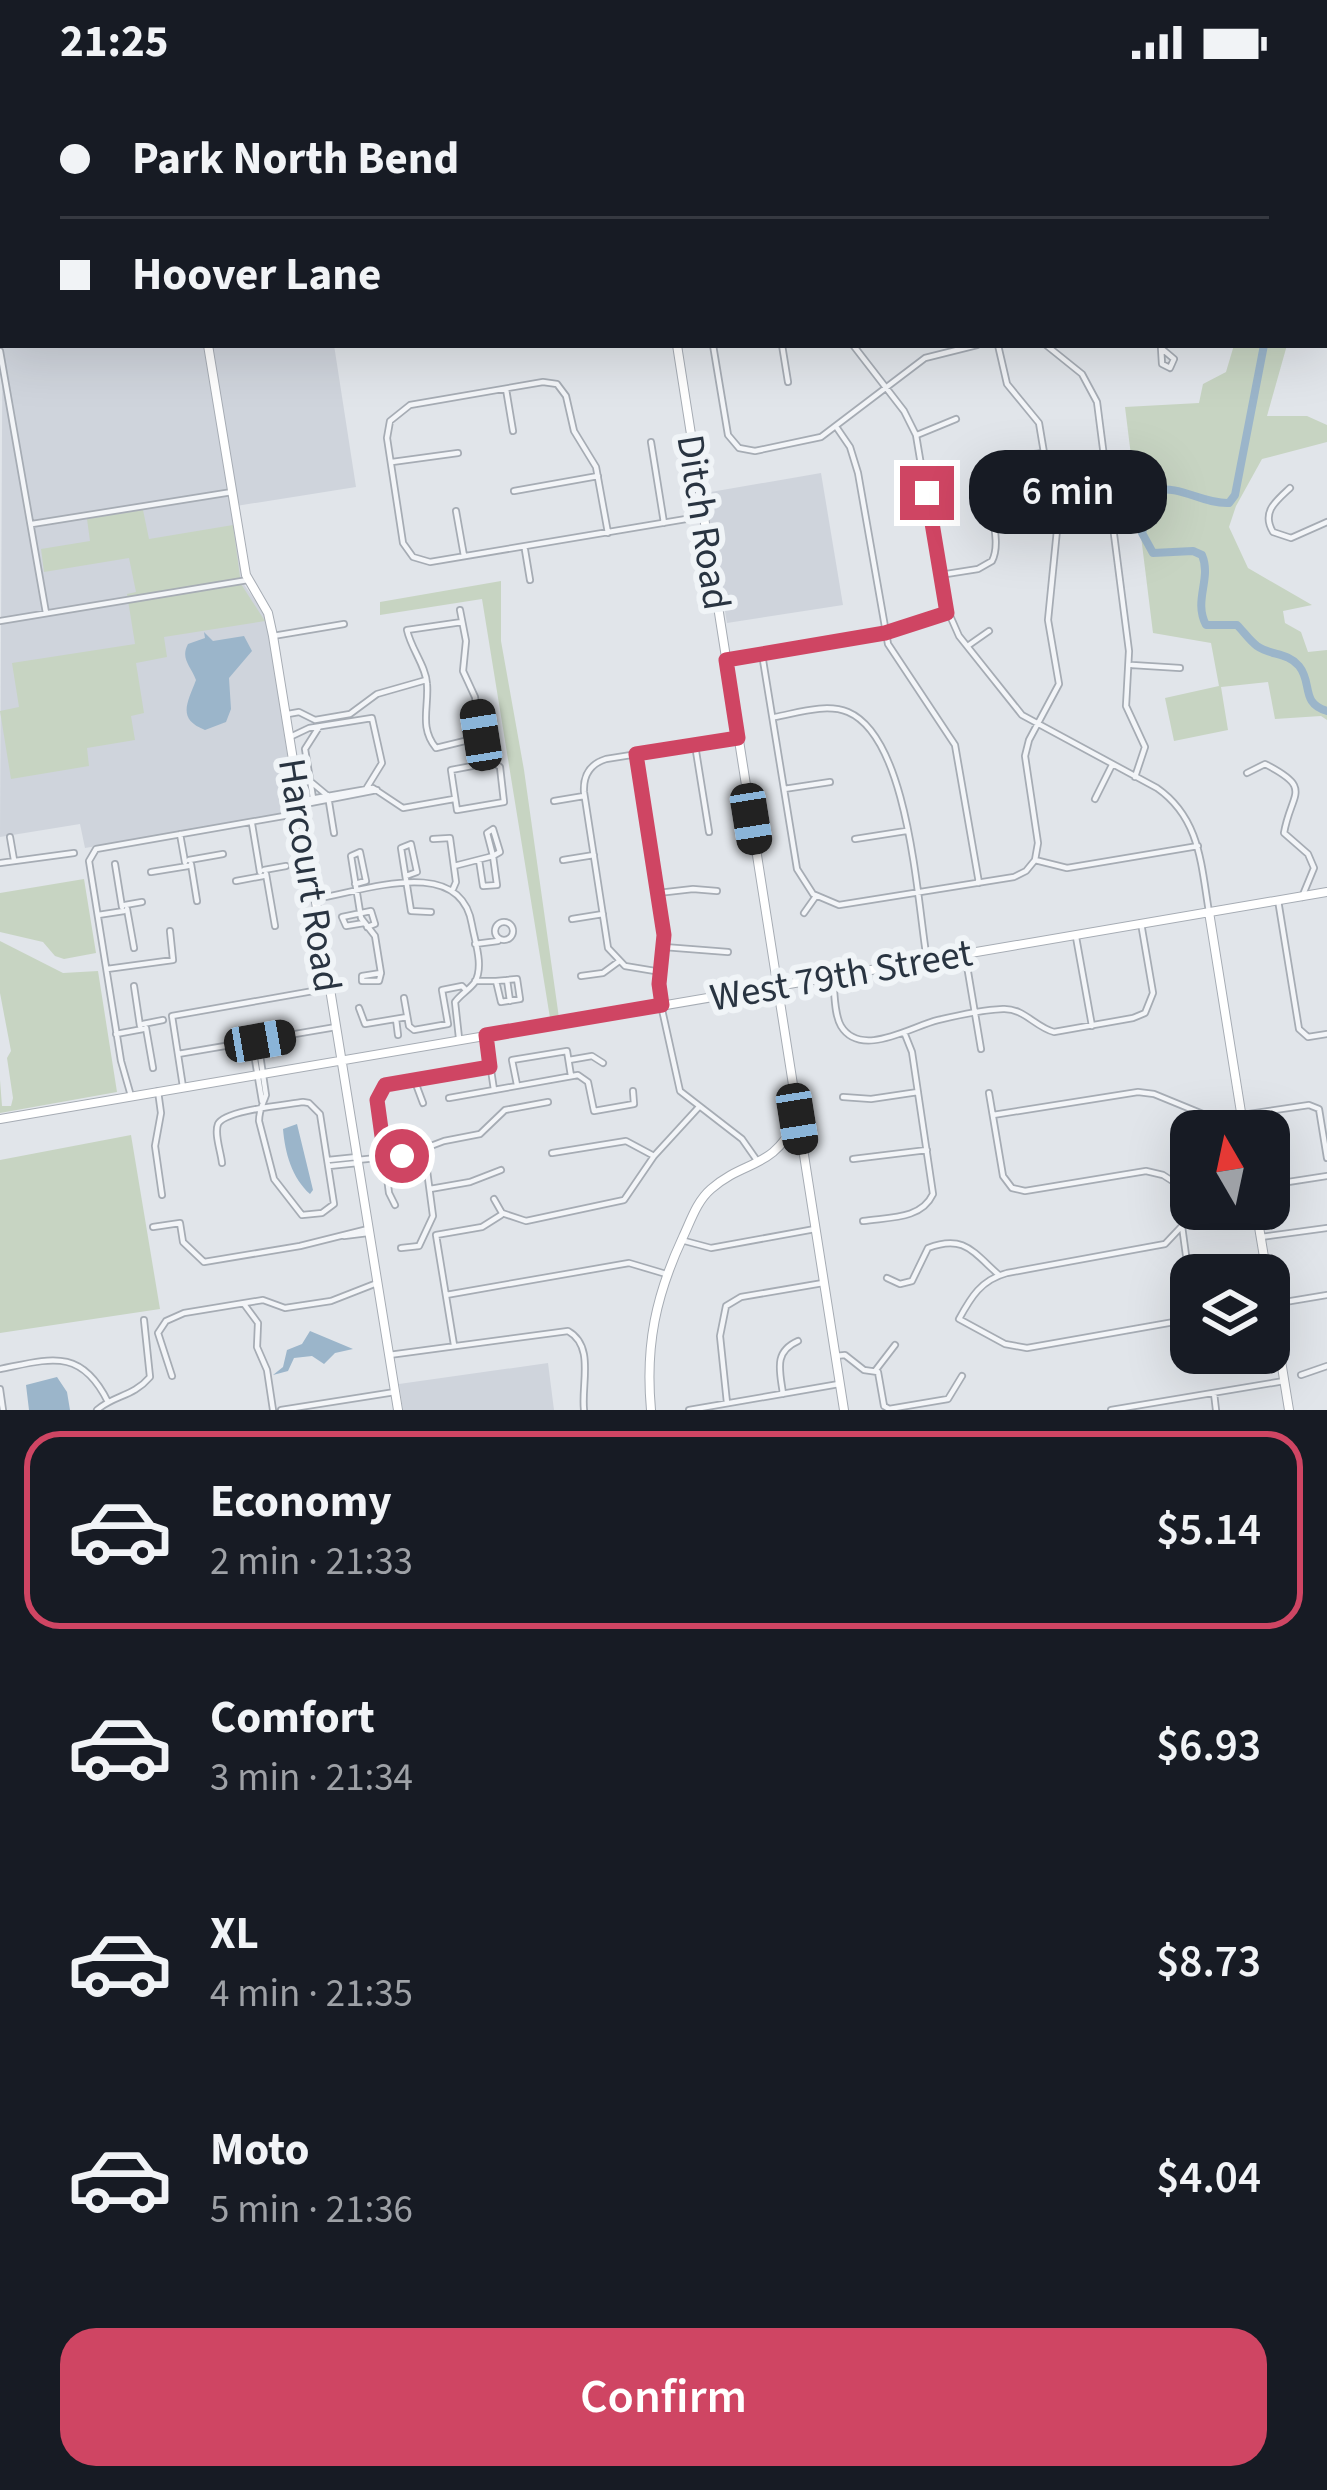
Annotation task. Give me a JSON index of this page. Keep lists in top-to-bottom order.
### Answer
{
  "streets": {
    "main road": ["Ditch Road", "Harcourt Road", "West 79th Street"]
  },
  "crossings": [
    ["Ditch Road", "West 79th Street"],
    ["Harcourt Road", "West 79th Street"]
  ],
  "north": "top",
  "page": {
    "status": "21:25",
    "banner": ["Park North Bend", "Hoover Lane"],
    "bubble": "6 min",
    "list": [
      {
        "name": "Economy",
        "note": "2 min · 21:33",
        "value": "$5.14"
      },
      {
        "name": "Comfort",
        "note": "3 min · 21:34",
        "value": "$6.93"
      },
      {
        "name": "XL",
        "note": "4 min · 21:35",
        "value": "$8.73"
      },
      {
        "name": "Moto",
        "note": "5 min · 21:36",
        "value": "$4.04"
      }
    ],
    "buttons": "Confirm"
  }
}
